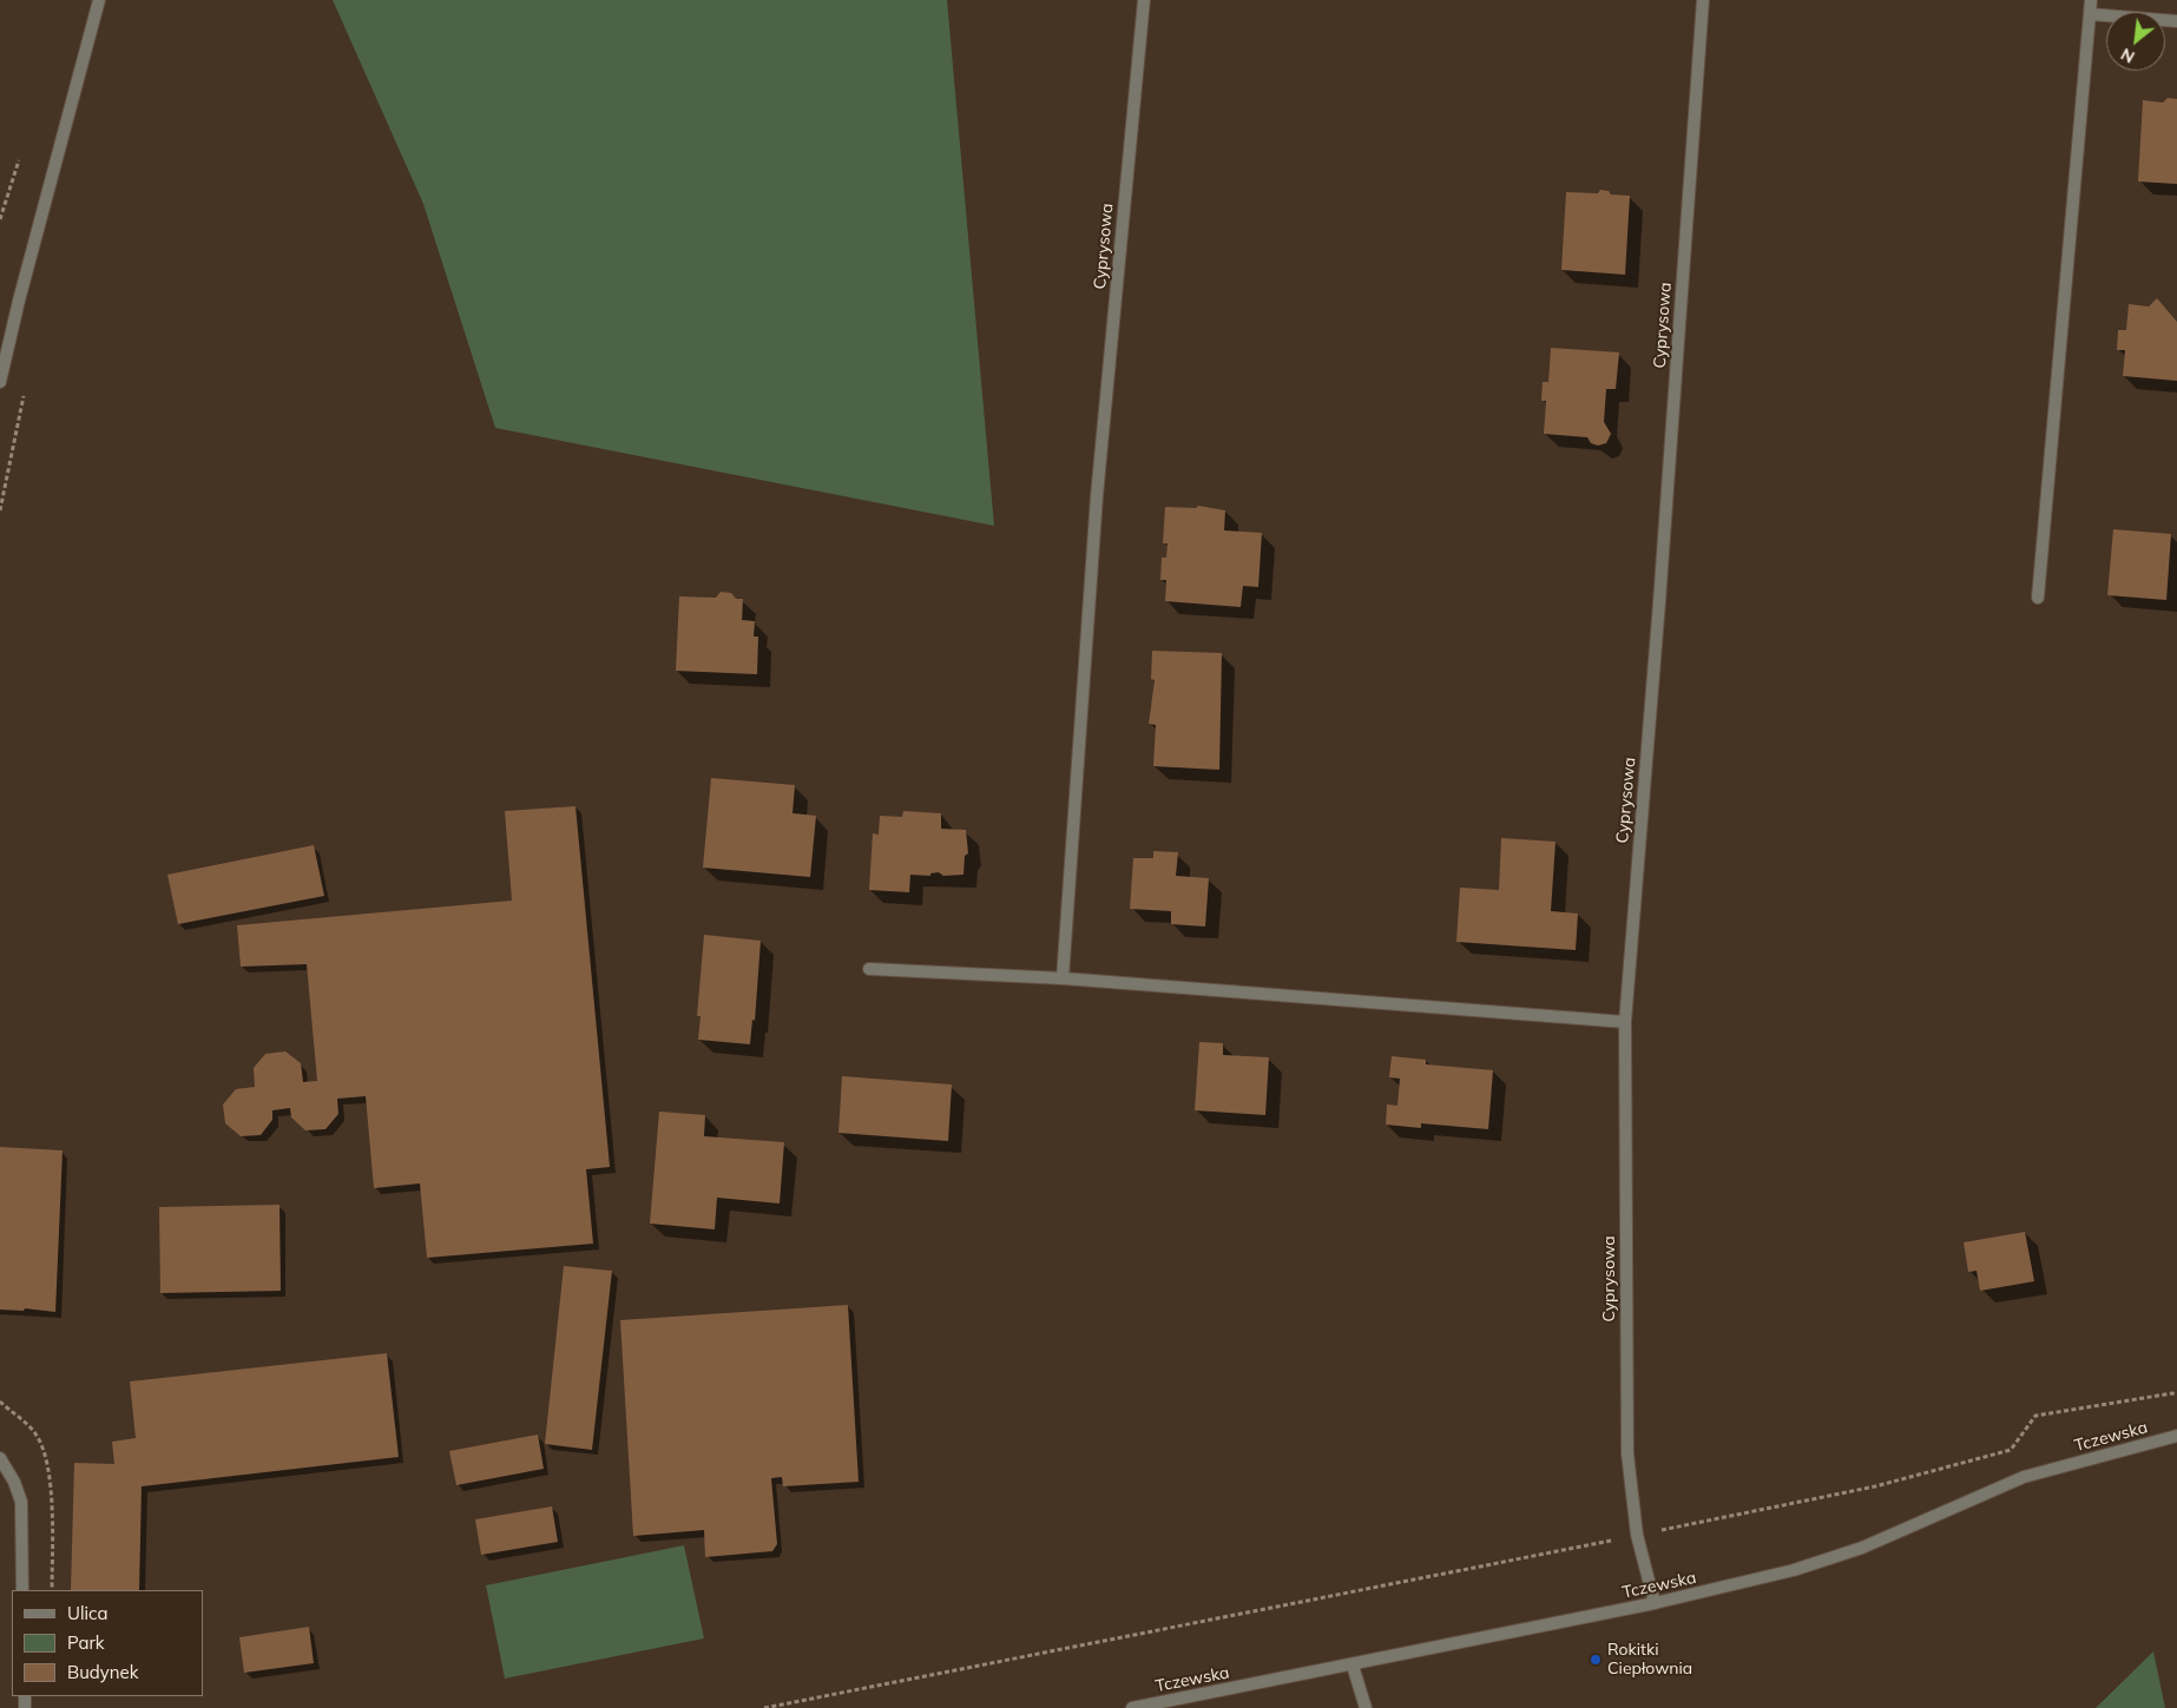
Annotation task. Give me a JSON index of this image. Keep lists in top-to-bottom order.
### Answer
{
  "streets": {
    "street": ["Cyprysowa", "Tczewska"]
  },
  "crossings": [
    ["Cyprysowa", "Tczewska"]
  ],
  "places": ["Rokitki Ciepłownia"],
  "legend": ["Ulica", "Park", "Budynek"],
  "north": "bottom left"
}
